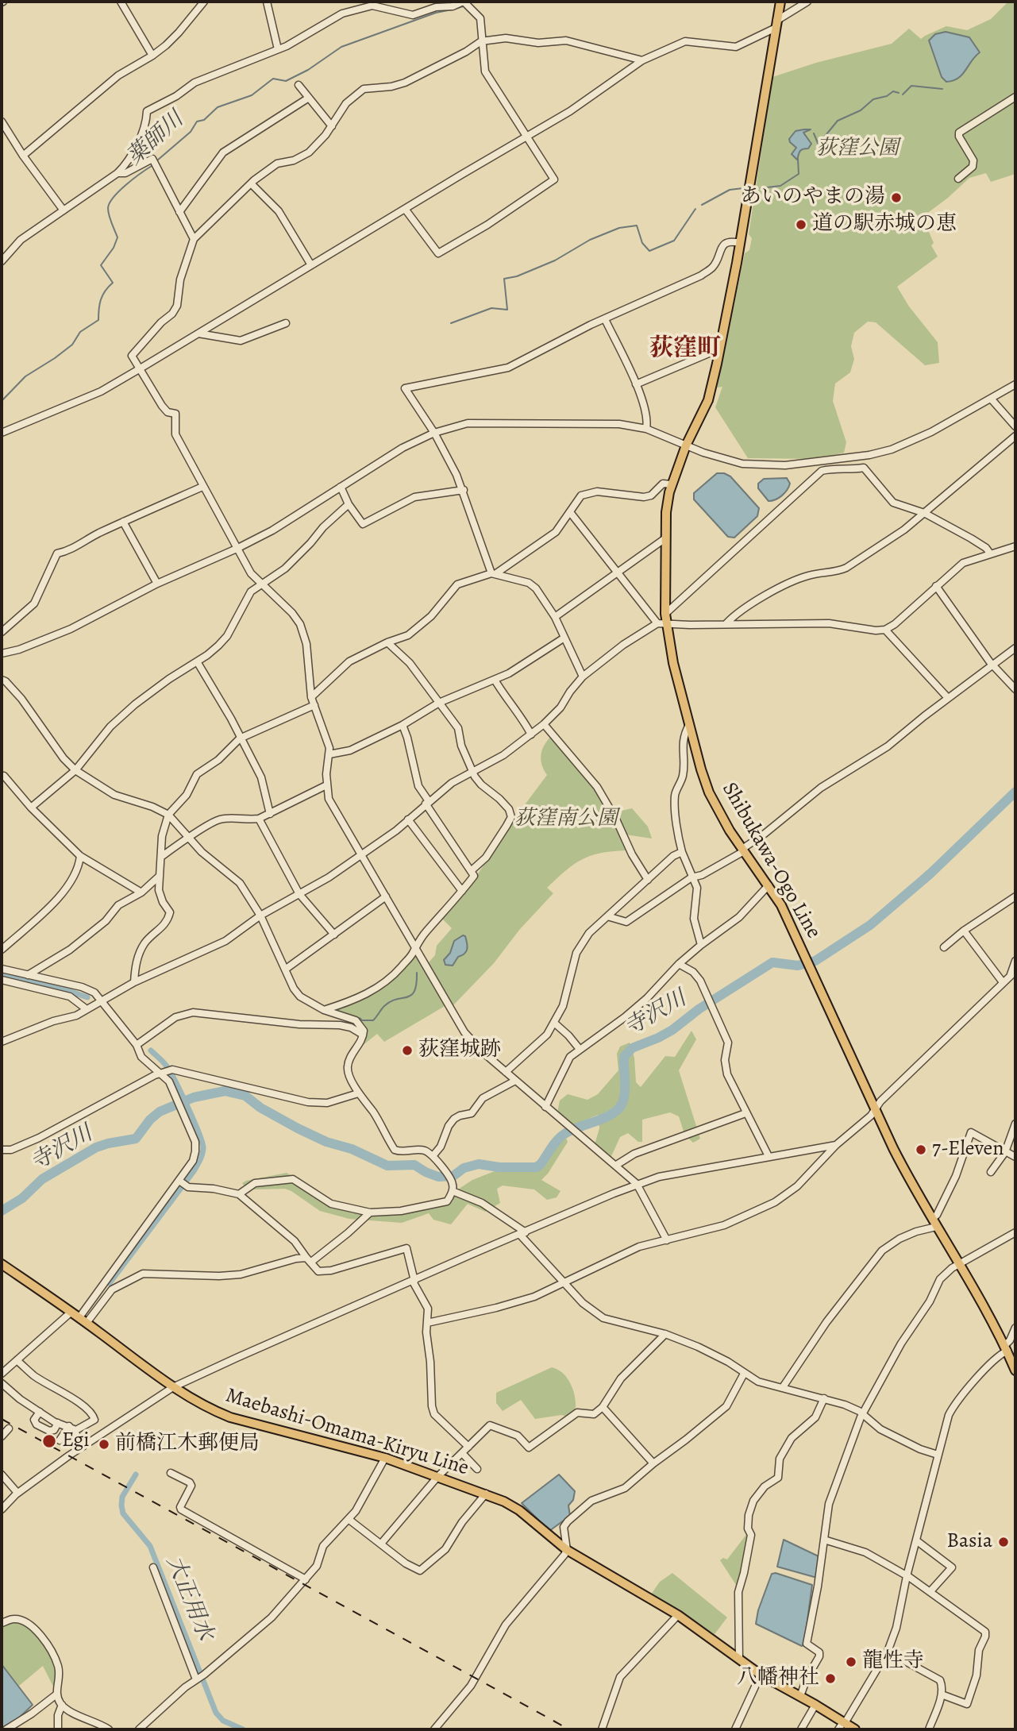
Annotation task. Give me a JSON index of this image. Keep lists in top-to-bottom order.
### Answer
{
  "streets": {
    "main road": ["Shibukawa-Ogo Line", "Maebashi-Omama-Kiryu Line"]
  },
  "districts": ["荻窪町"],
  "water": ["薬師川", "寺沢川", "大正用水"],
  "parks": ["荻窪公園", "荻窪南公園"],
  "places": [
    "あいのやまの湯",
    "道の駅赤城の恵",
    "荻窪城跡",
    "7-Eleven",
    "Egi",
    "前橋江木郵便局",
    "Basia",
    "龍性寺",
    "八幡神社"
  ]
}
